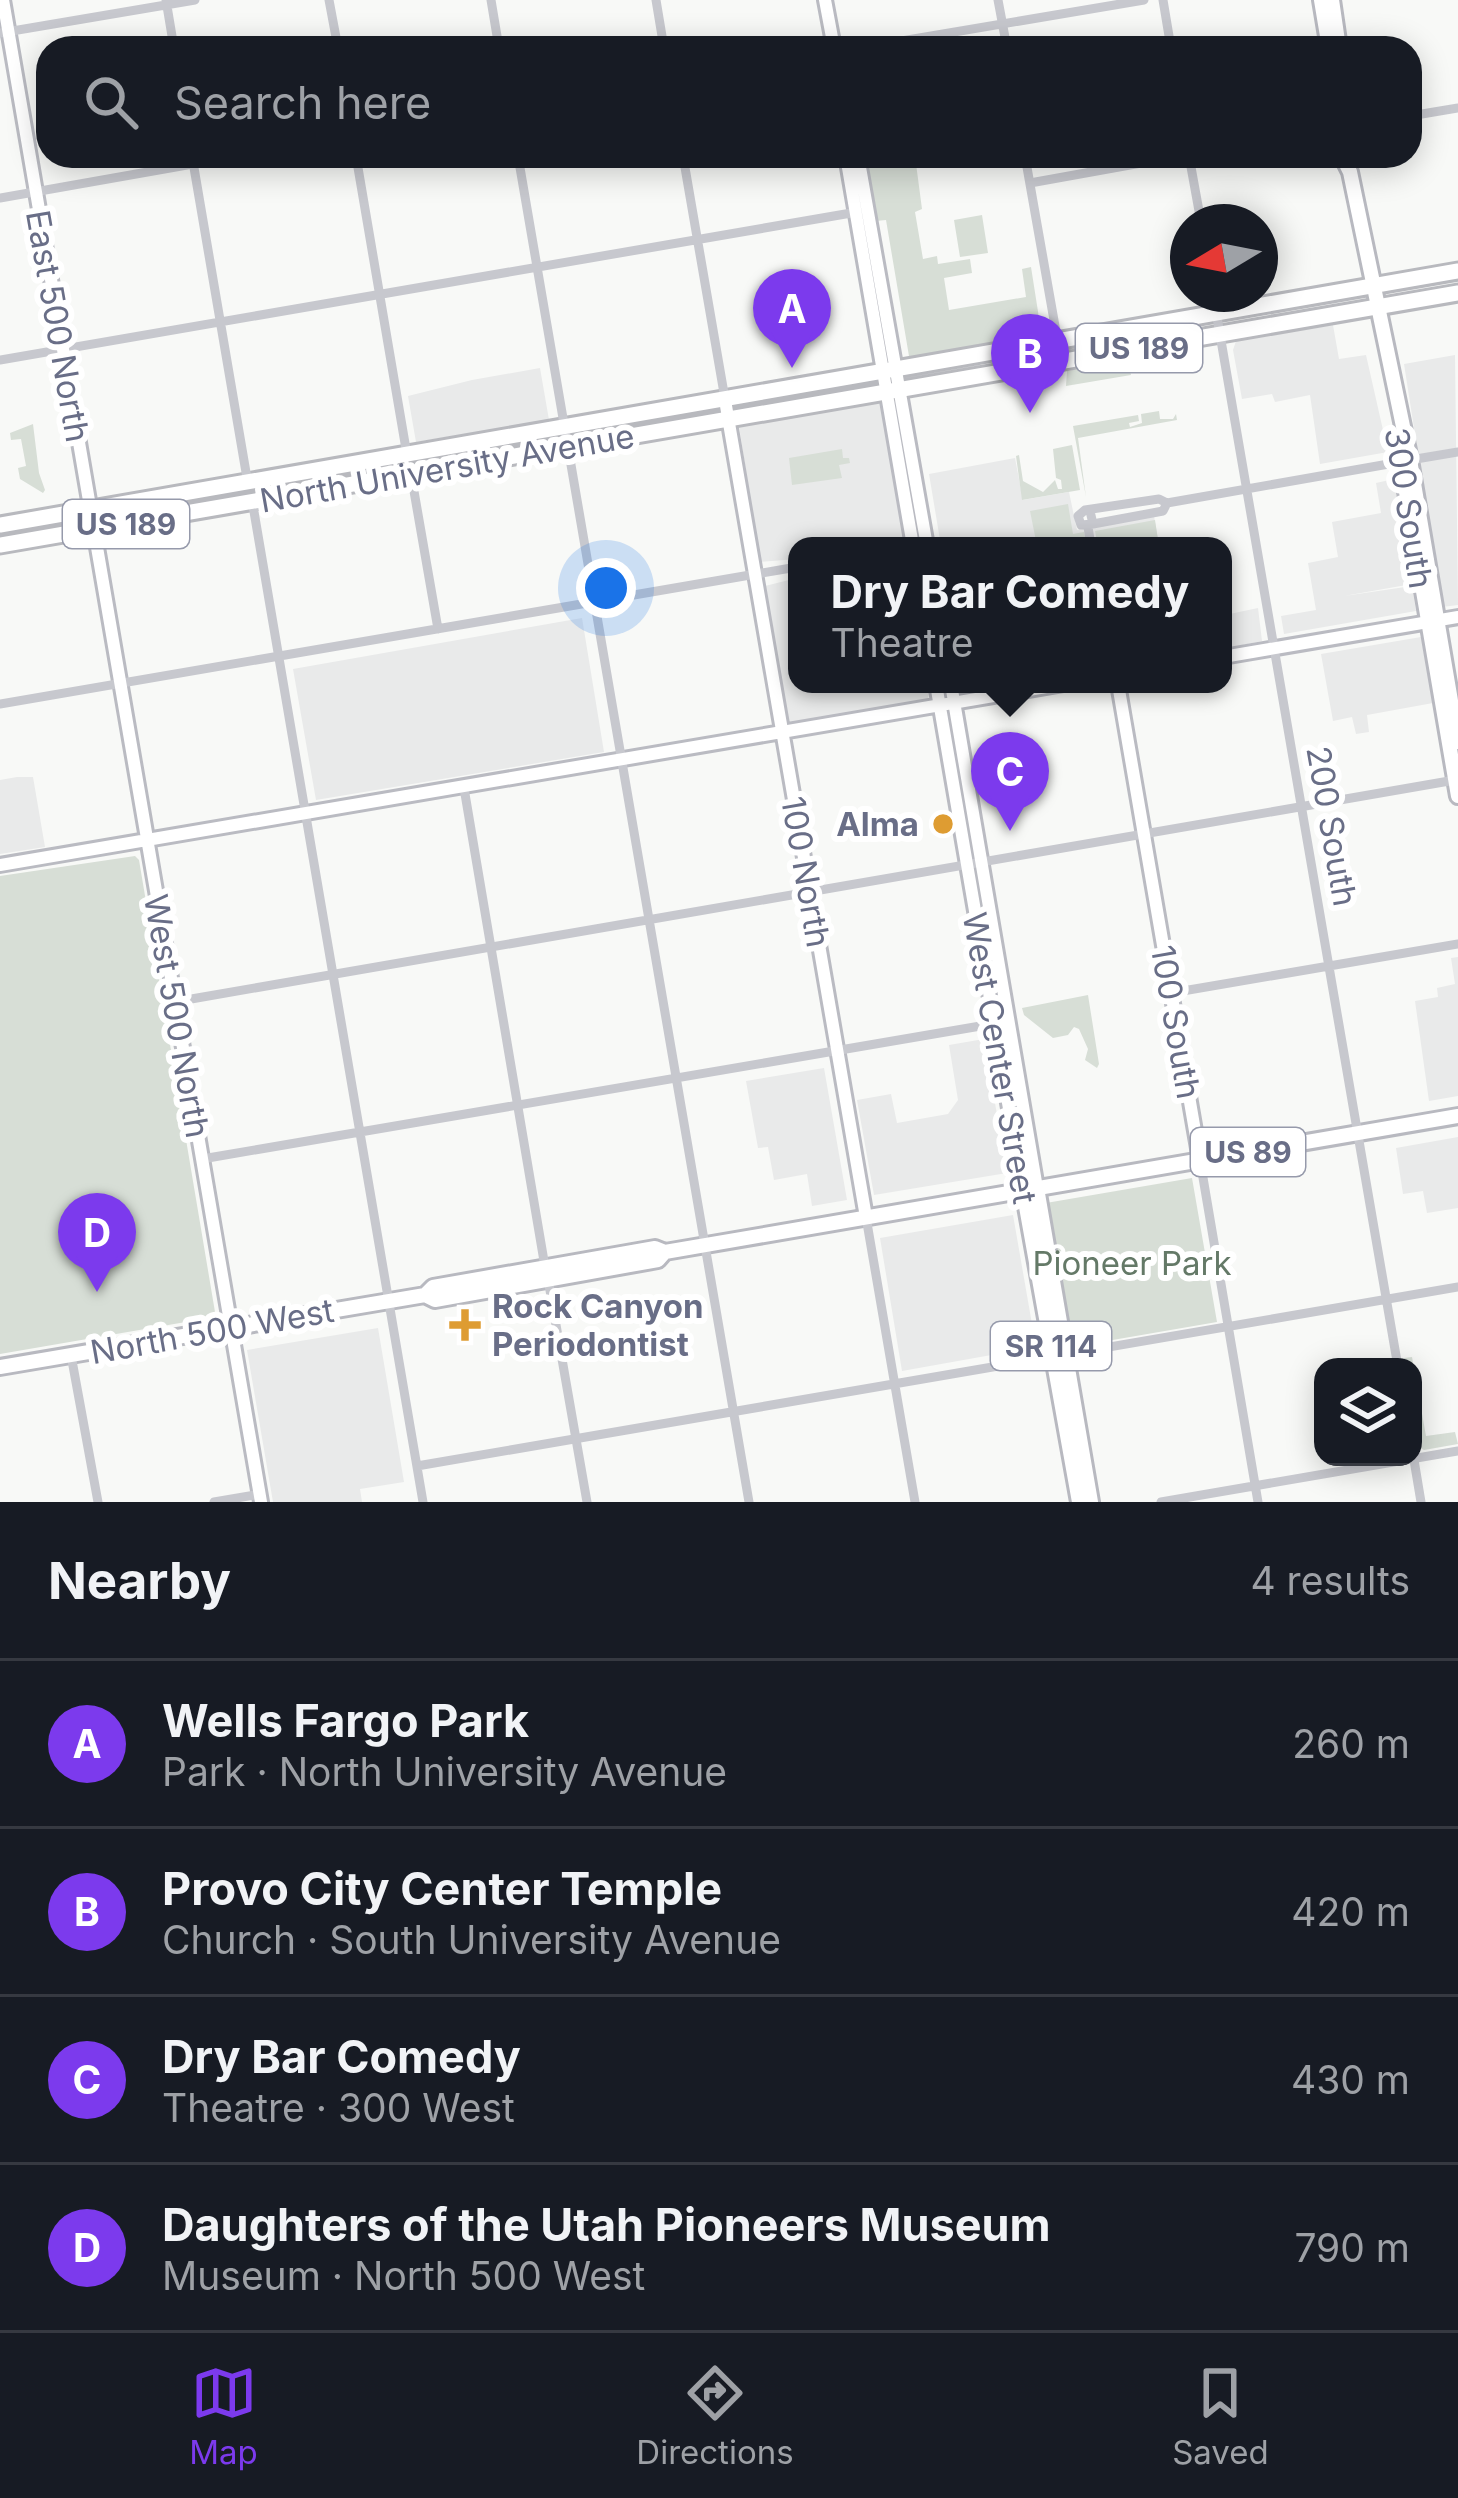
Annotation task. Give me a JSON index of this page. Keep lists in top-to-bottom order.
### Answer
{
  "streets": {
    "highway": ["US 189", "North University Avenue"],
    "main road": [
      "300 South",
      "West Center Street",
      "US 89",
      "North 500 West",
      "SR 114"
    ],
    "street": [
      "East 500 North",
      "200 South",
      "100 North",
      "West 500 North",
      "100 South"
    ]
  },
  "crossings": [
    ["East 500 North", "North University Avenue"],
    ["East 500 North", "West 500 North"],
    ["US 189", "North University Avenue"],
    ["US 189", "300 South"],
    ["US 189", "200 South"],
    ["North University Avenue", "100 North"],
    ["North University Avenue", "West 500 North"],
    ["200 South", "US 89"],
    ["100 North", "North 500 West"],
    ["West 500 North", "North 500 West"],
    ["100 South", "US 89"],
    ["West Center Street", "US 89"],
    ["West Center Street", "North 500 West"],
    ["US 89", "North 500 West"]
  ],
  "parks": ["Pioneer Park"],
  "places": {
    "other": ["Alma"],
    "health": ["Rock Canyon Periodontist"]
  },
  "north": "left",
  "page": {
    "search": "Search here",
    "pins": [
      "A",
      "B",
      "C",
      "D"
    ],
    "popup": ["Dry Bar Comedy", "Theatre"],
    "heading": ["Nearby", "4 results"],
    "list": [
      {
        "mark": "A",
        "name": "Wells Fargo Park",
        "note": "Park · North University Avenue",
        "value": "260 m"
      },
      {
        "mark": "B",
        "name": "Provo City Center Temple",
        "note": "Church · South University Avenue",
        "value": "420 m"
      },
      {
        "mark": "C",
        "name": "Dry Bar Comedy",
        "note": "Theatre · 300 West",
        "value": "430 m"
      },
      {
        "mark": "D",
        "name": "Daughters of the Utah Pioneers Museum",
        "note": "Museum · North 500 West",
        "value": "790 m"
      }
    ],
    "nav": ["Map", "Directions", "Saved"]
  }
}
